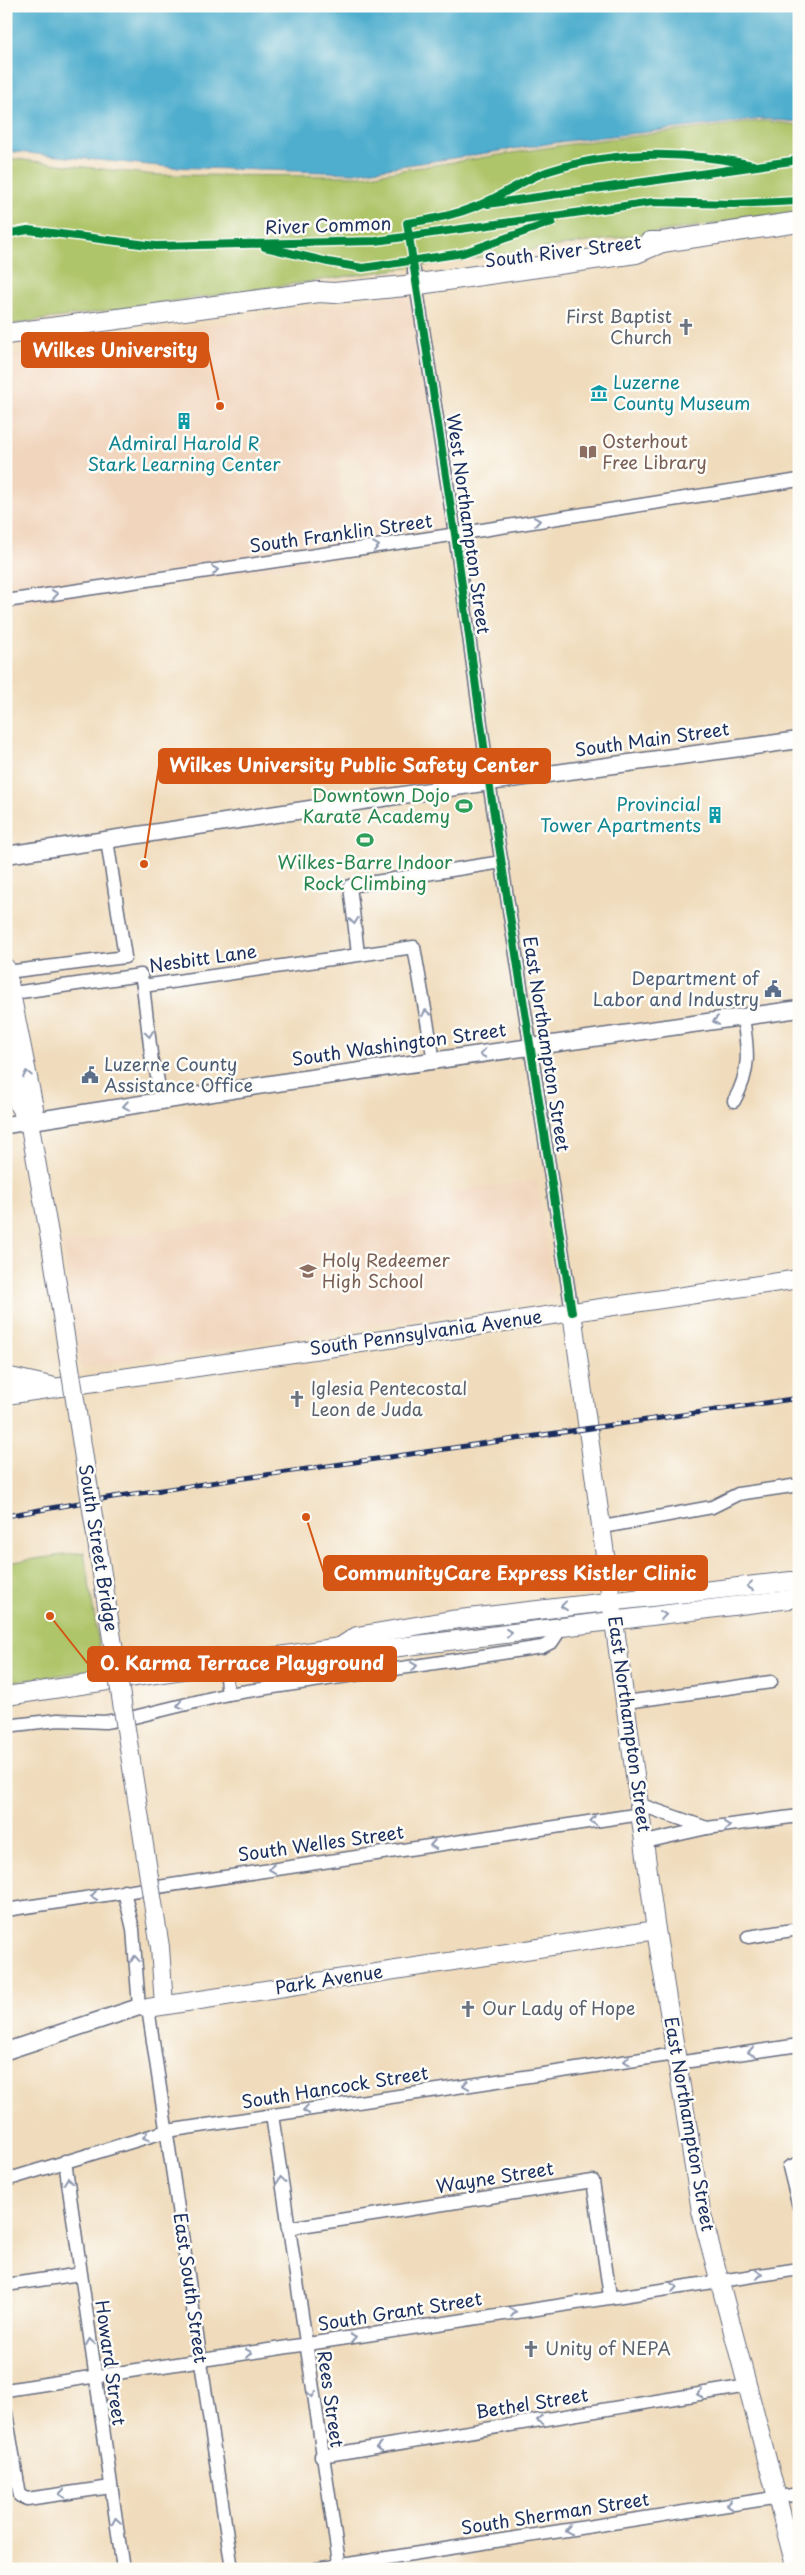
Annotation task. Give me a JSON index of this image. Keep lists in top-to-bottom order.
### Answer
{
  "streets": {
    "main road": [
      "South River Street",
      "East Northampton Street",
      "South Pennsylvania Avenue",
      "South Street Bridge",
      "Park Avenue"
    ],
    "street": [
      "West Northampton Street",
      "South Franklin Street",
      "South Main Street",
      "Nesbitt Lane",
      "South Washington Street",
      "South Welles Street",
      "South Hancock Street",
      "Wayne Street",
      "East South Street",
      "South Grant Street",
      "Howard Street",
      "Rees Street",
      "Bethel Street",
      "South Sherman Street"
    ],
    "cycle path": ["River Common"]
  },
  "crossings": [
    ["South River Street", "West Northampton Street"],
    ["West Northampton Street", "South Franklin Street"],
    ["West Northampton Street", "South Main Street"],
    ["West Northampton Street", "East Northampton Street"],
    ["South Main Street", "East Northampton Street"],
    ["Nesbitt Lane", "South Washington Street"],
    ["East Northampton Street", "South Washington Street"],
    ["East Northampton Street", "South Pennsylvania Avenue"],
    ["East Northampton Street", "South Welles Street"],
    ["East Northampton Street", "Park Avenue"],
    ["East Northampton Street", "South Hancock Street"],
    ["East Northampton Street", "South Grant Street"],
    ["East Northampton Street", "Bethel Street"],
    ["East Northampton Street", "South Sherman Street"],
    ["South Washington Street", "South Street Bridge"],
    ["South Street Bridge", "Park Avenue"],
    ["South Street Bridge", "East South Street"],
    ["South Welles Street", "East South Street"],
    ["Park Avenue", "East South Street"],
    ["South Hancock Street", "East South Street"],
    ["South Hancock Street", "Howard Street"],
    ["South Hancock Street", "Rees Street"],
    ["Wayne Street", "South Grant Street"],
    ["Wayne Street", "Rees Street"],
    ["East South Street", "South Grant Street"],
    ["South Grant Street", "Howard Street"],
    ["South Grant Street", "Rees Street"],
    ["Rees Street", "Bethel Street"],
    ["Rees Street", "South Sherman Street"]
  ],
  "one_way": [
    "South Franklin Street",
    "South Washington Street",
    "South Welles Street",
    "South Hancock Street",
    "South Grant Street",
    "Howard Street",
    "Bethel Street",
    "South Sherman Street"
  ],
  "places": {
    "church": [
      "First Baptist Church",
      "Iglesia Pentecostal Leon de Juda",
      "Our Lady of Hope",
      "Unity of NEPA"
    ],
    "museum": ["Luzerne County Museum"],
    "other": [
      "Wilkes University",
      "Wilkes University Public Safety Center",
      "CommunityCare Express Kistler Clinic",
      "O. Karma Terrace Playground"
    ],
    "building": ["Admiral Harold R Stark Learning Center", "Provincial Tower Apartments"],
    "library": ["Osterhout Free Library"],
    "sports": ["Downtown Dojo Karate Academy", "Wilkes-Barre Indoor Rock Climbing"],
    "public building": ["Department of Labor and Industry", "Luzerne County Assistance Office"],
    "school or university": ["Holy Redeemer High School"]
  }
}
